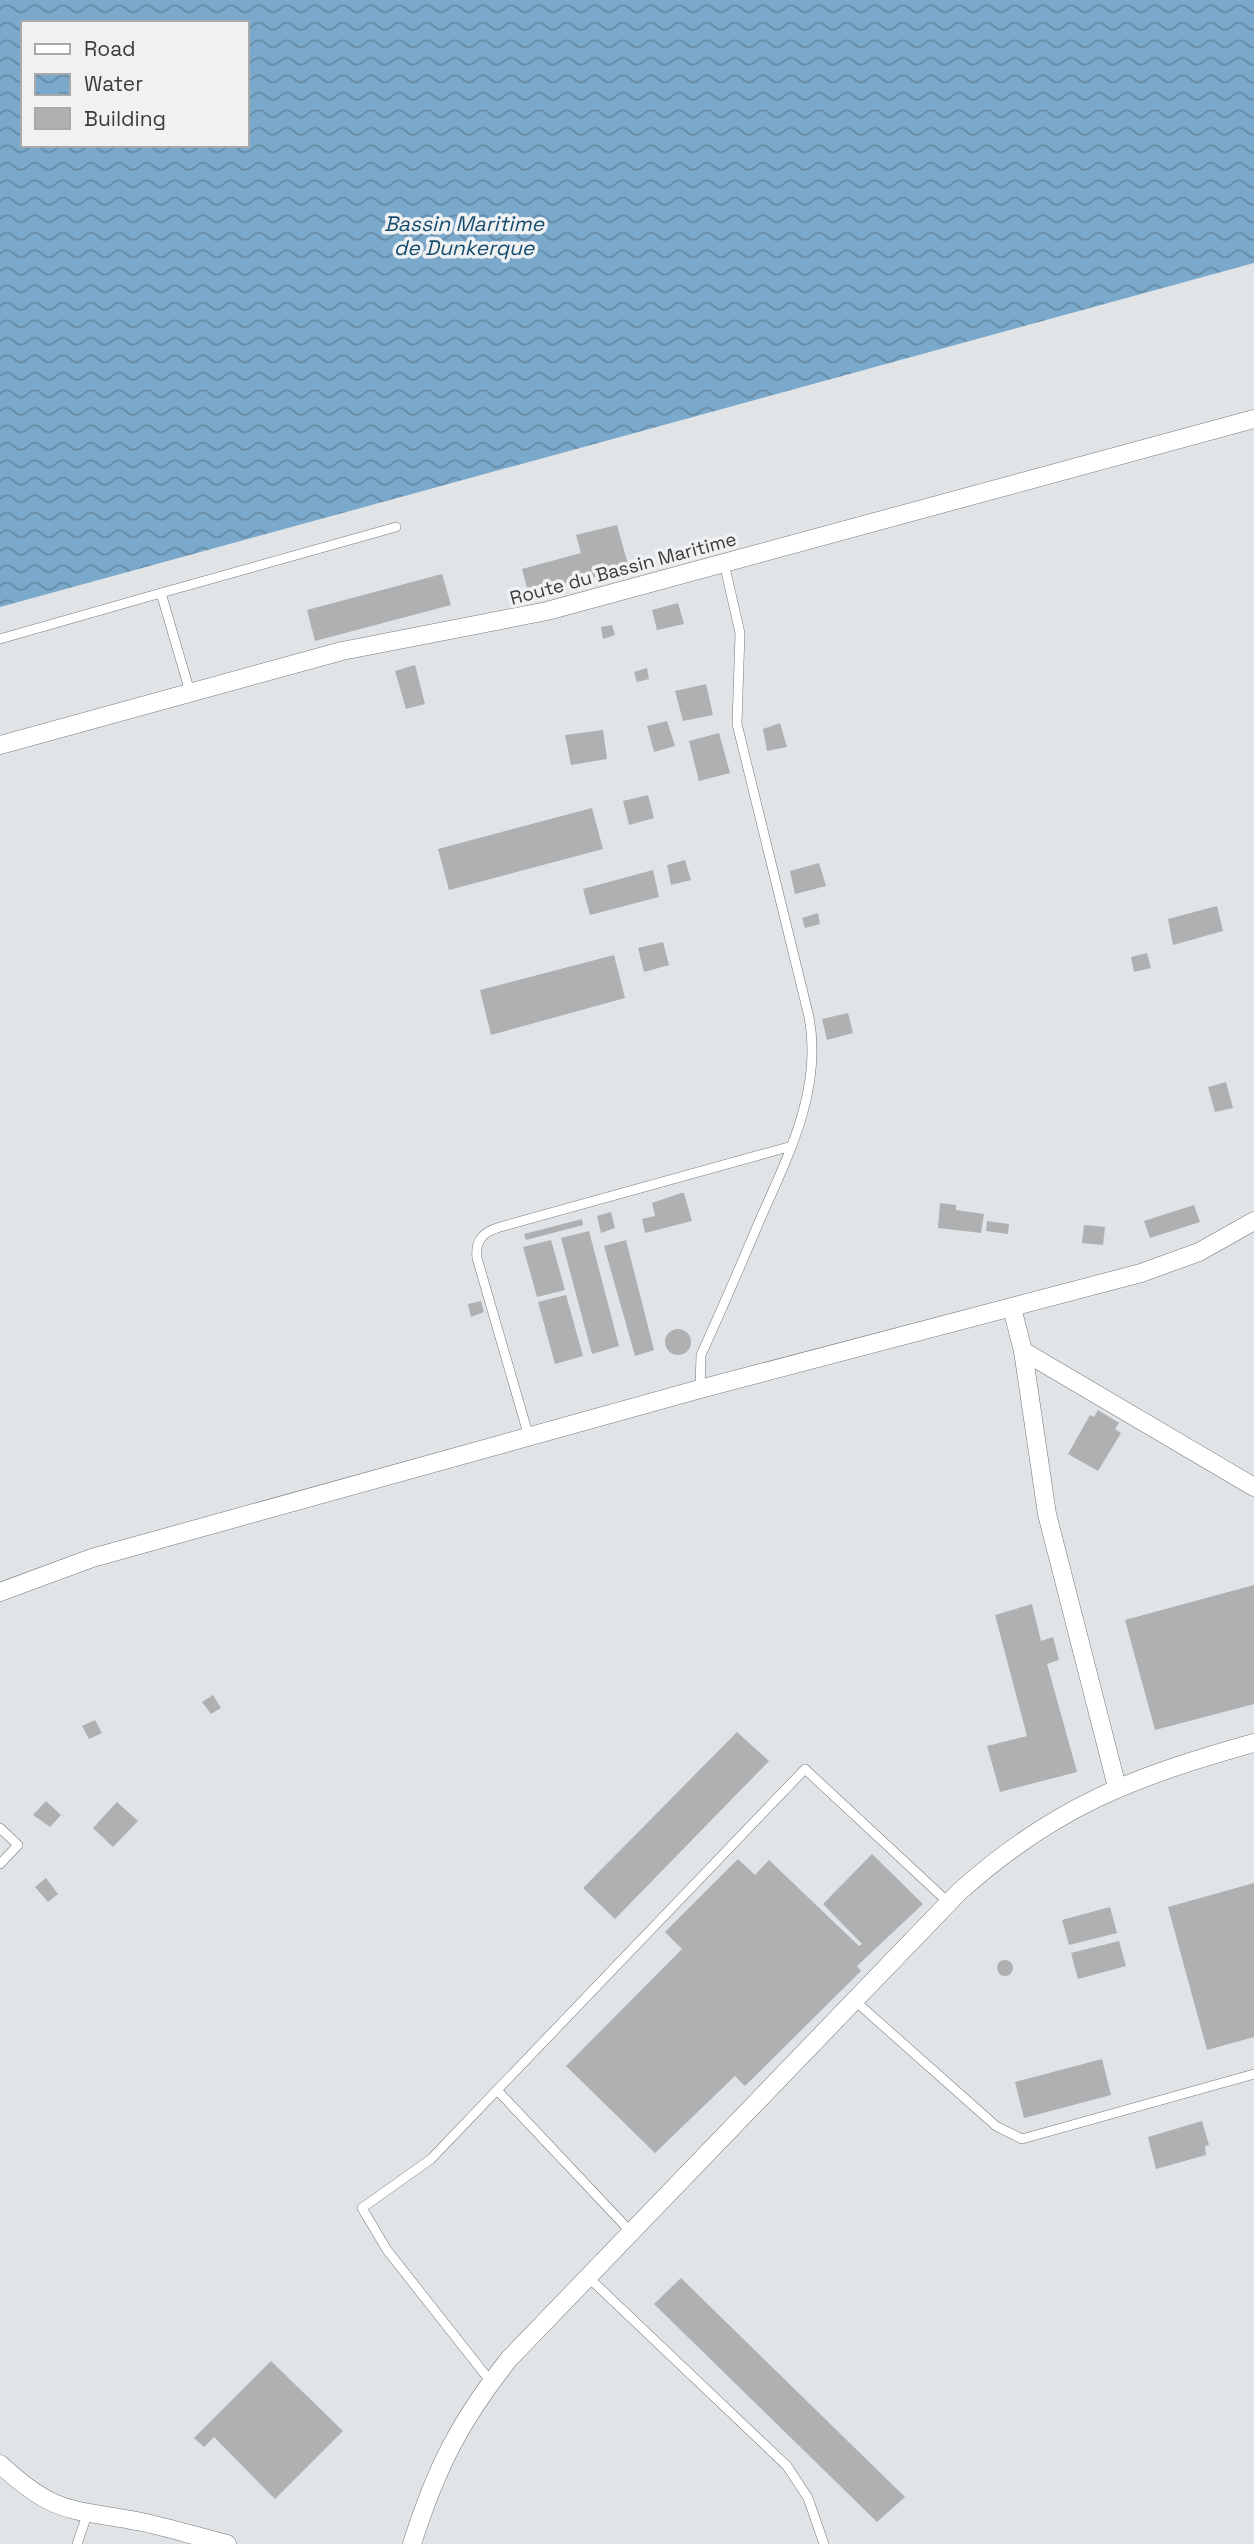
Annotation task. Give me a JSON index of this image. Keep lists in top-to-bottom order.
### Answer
{
  "streets": {
    "street": ["Route du Bassin Maritime"]
  },
  "water": ["Bassin Maritime de Dunkerque"],
  "legend": ["Road", "Water", "Building"]
}
